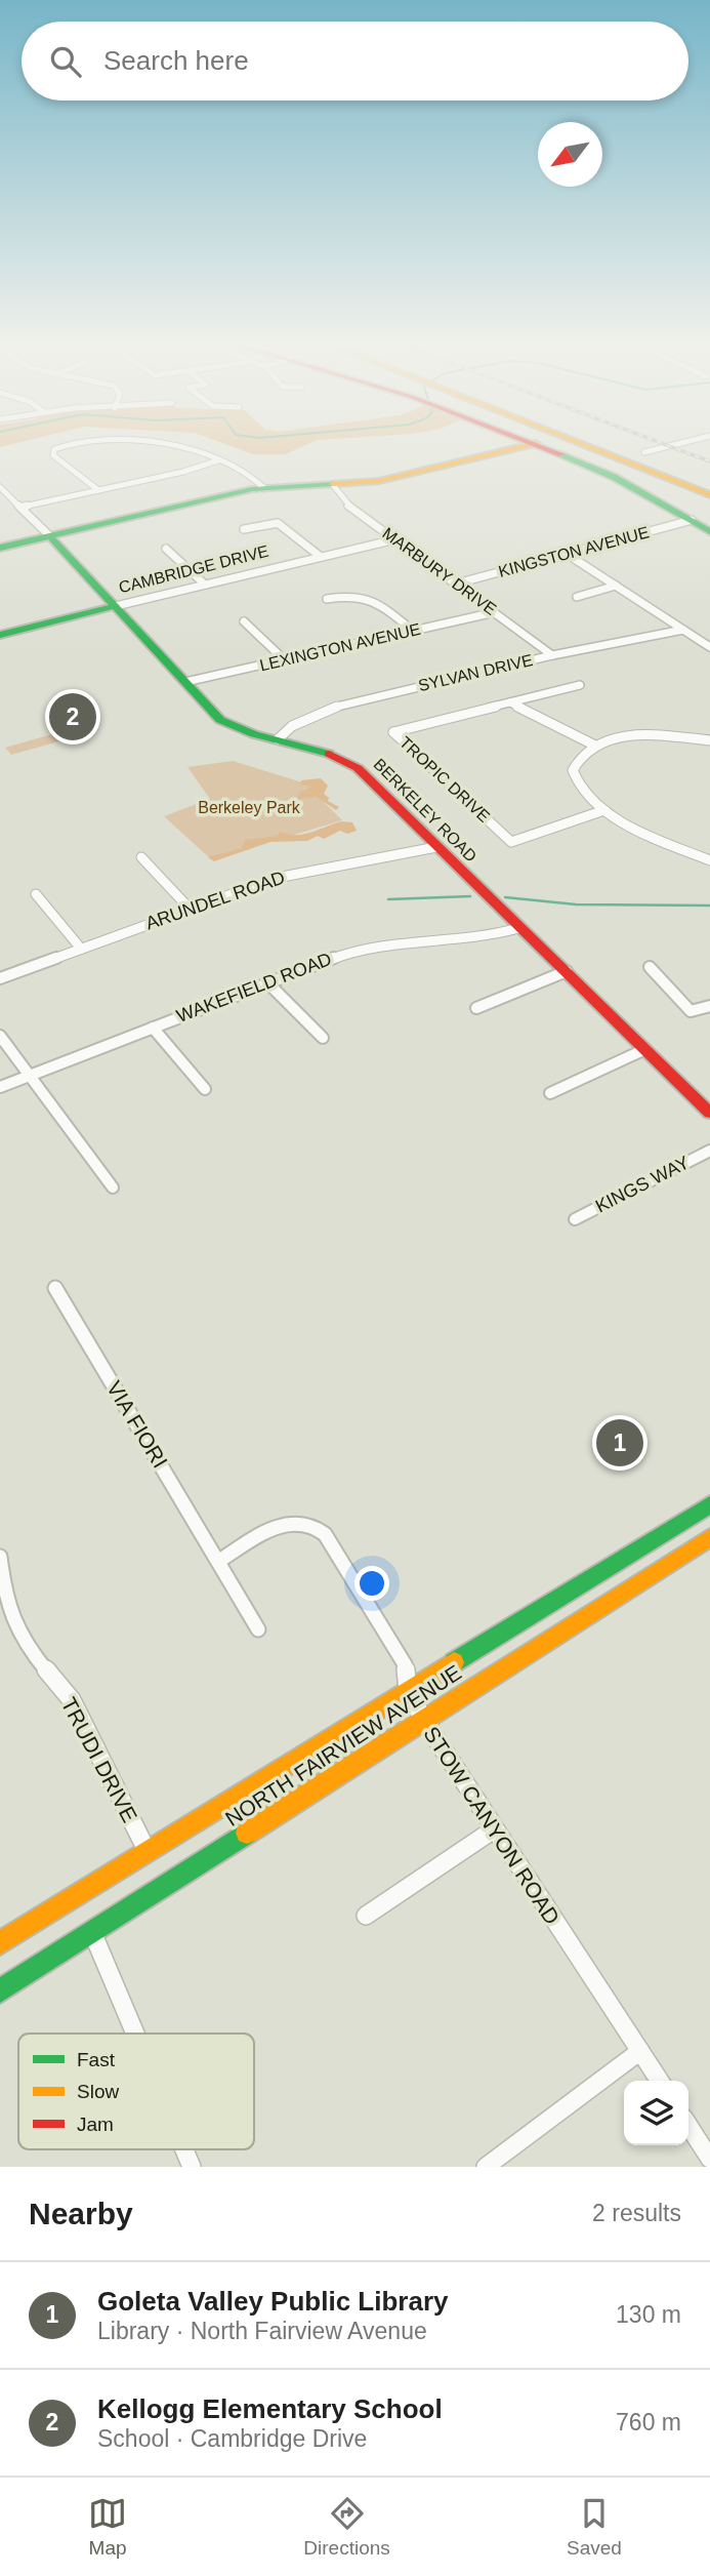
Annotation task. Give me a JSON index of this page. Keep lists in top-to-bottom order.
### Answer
{
  "streets": {
    "main road": ["CAMBRIDGE DRIVE", "BERKELEY ROAD", "NORTH FAIRVIEW AVENUE"],
    "street": [
      "KINGSTON AVENUE",
      "MARBURY DRIVE",
      "LEXINGTON AVENUE",
      "SYLVAN DRIVE",
      "TROPIC DRIVE",
      "ARUNDEL ROAD",
      "WAKEFIELD ROAD",
      "KINGS WAY",
      "VIA FIORI",
      "TRUDI DRIVE",
      "STOW CANYON ROAD"
    ]
  },
  "crossings": [
    ["KINGSTON AVENUE", "MARBURY DRIVE"],
    ["CAMBRIDGE DRIVE", "MARBURY DRIVE"],
    ["CAMBRIDGE DRIVE", "BERKELEY ROAD"],
    ["MARBURY DRIVE", "LEXINGTON AVENUE"],
    ["MARBURY DRIVE", "SYLVAN DRIVE"],
    ["LEXINGTON AVENUE", "BERKELEY ROAD"],
    ["SYLVAN DRIVE", "BERKELEY ROAD"],
    ["BERKELEY ROAD", "ARUNDEL ROAD"],
    ["BERKELEY ROAD", "WAKEFIELD ROAD"],
    ["VIA FIORI", "STOW CANYON ROAD"],
    ["NORTH FAIRVIEW AVENUE", "TRUDI DRIVE"],
    ["NORTH FAIRVIEW AVENUE", "STOW CANYON ROAD"]
  ],
  "parks": ["Berkeley Park"],
  "legend": ["Fast", "Slow", "Jam"],
  "north": "bottom left",
  "page": {
    "search": "Search here",
    "pins": ["2", "1"],
    "heading": ["Nearby", "2 results"],
    "list": [
      {
        "mark": "1",
        "name": "Goleta Valley Public Library",
        "note": "Library · North Fairview Avenue",
        "value": "130 m"
      },
      {
        "mark": "2",
        "name": "Kellogg Elementary School",
        "note": "School · Cambridge Drive",
        "value": "760 m"
      }
    ],
    "nav": ["Map", "Directions", "Saved"]
  }
}
